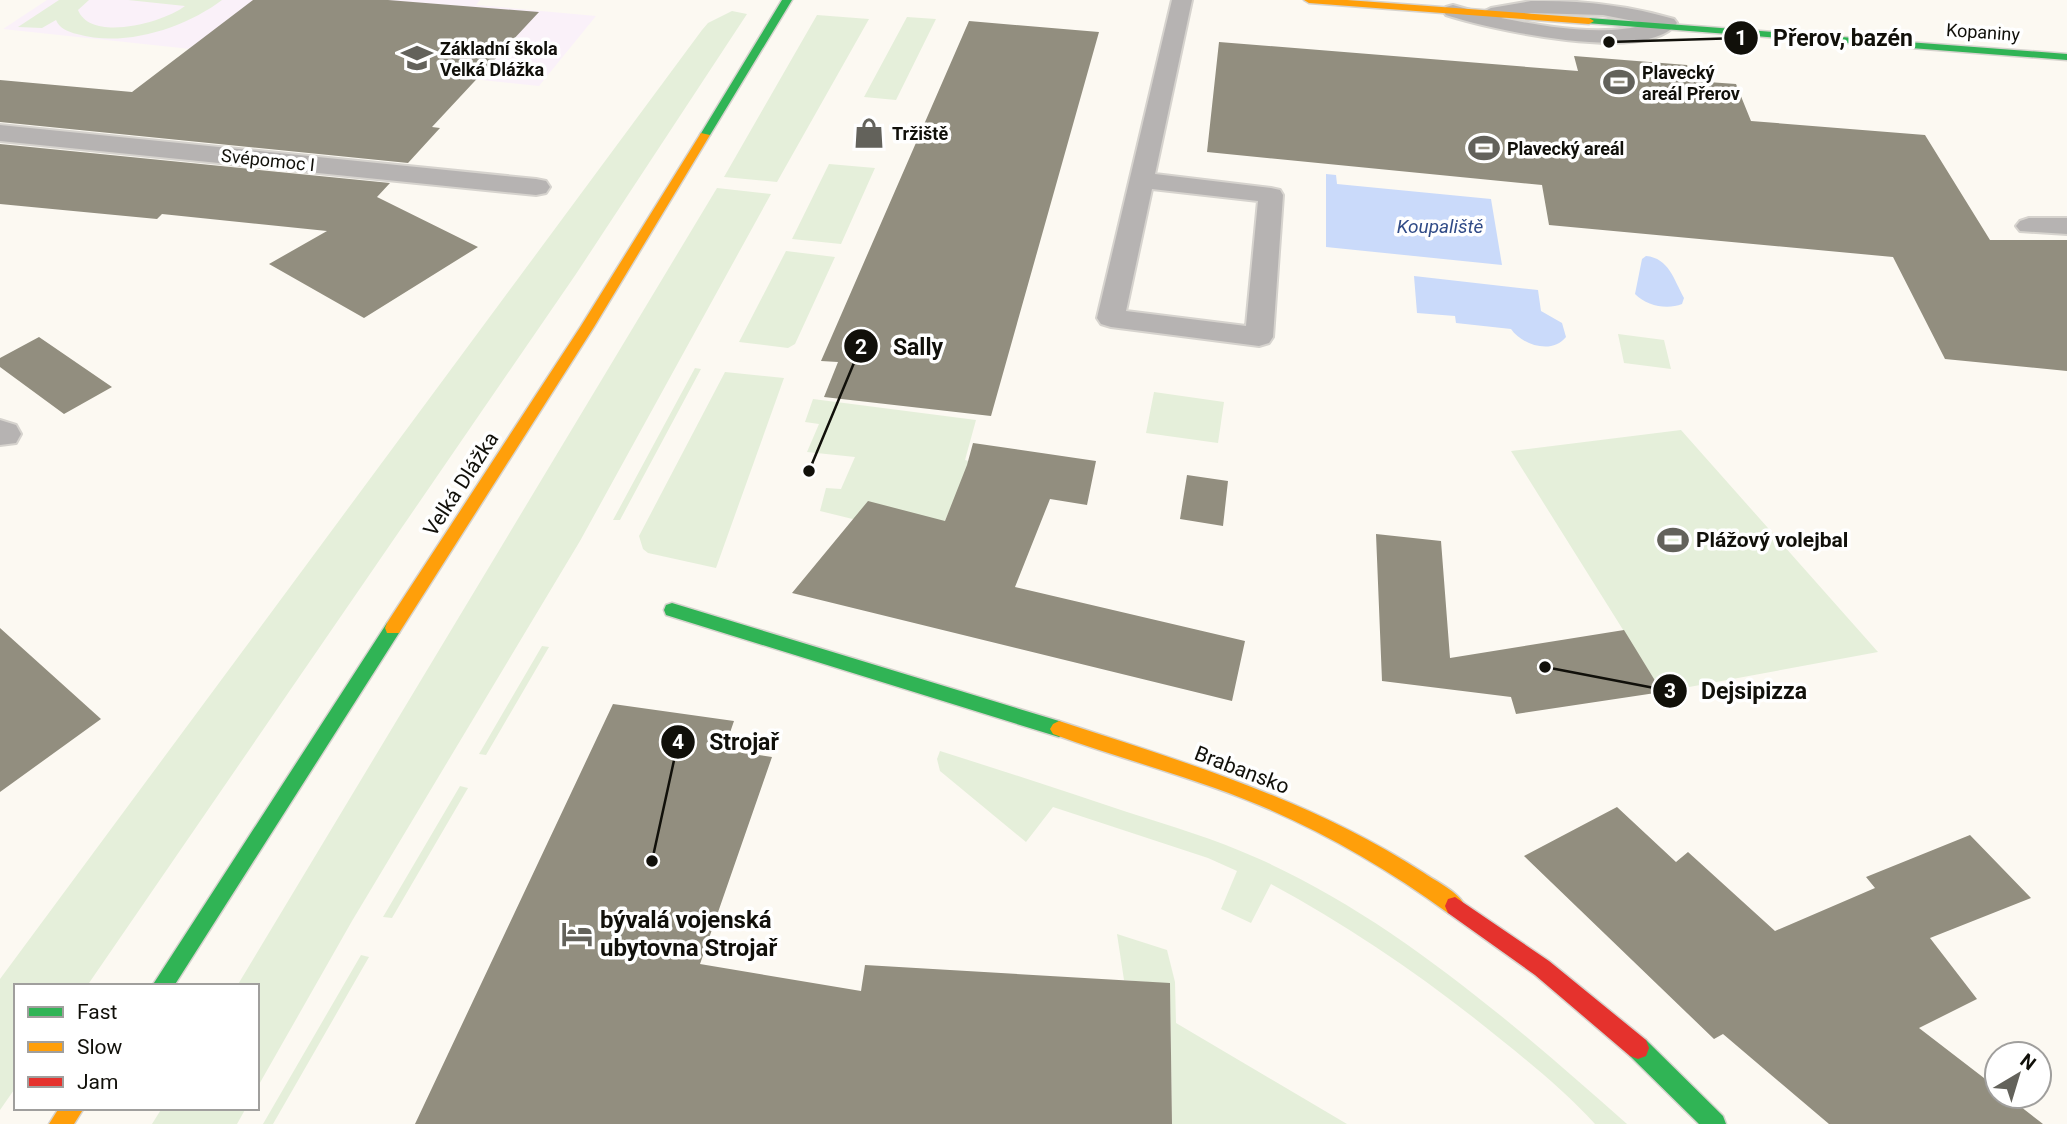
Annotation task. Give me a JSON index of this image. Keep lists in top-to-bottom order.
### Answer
{
  "streets": {
    "street": [
      "Kopaniny",
      "Svépomoc I",
      "Velká Dlážka",
      "Brabansko"
    ]
  },
  "water": ["Koupaliště"],
  "places": {
    "other": [
      "Přerov, bazén",
      "Sally",
      "Dejsipizza",
      "Strojař"
    ],
    "school or university": ["Základní škola Velká Dlážka"],
    "sports": ["Plavecký areál Přerov", "Plavecký areál", "Plážový volejbal"],
    "shop": ["Tržiště"],
    "hotel": ["bývalá vojenská ubytovna Strojař"]
  },
  "legend": ["Fast", "Slow", "Jam"],
  "north": "top right"
}
